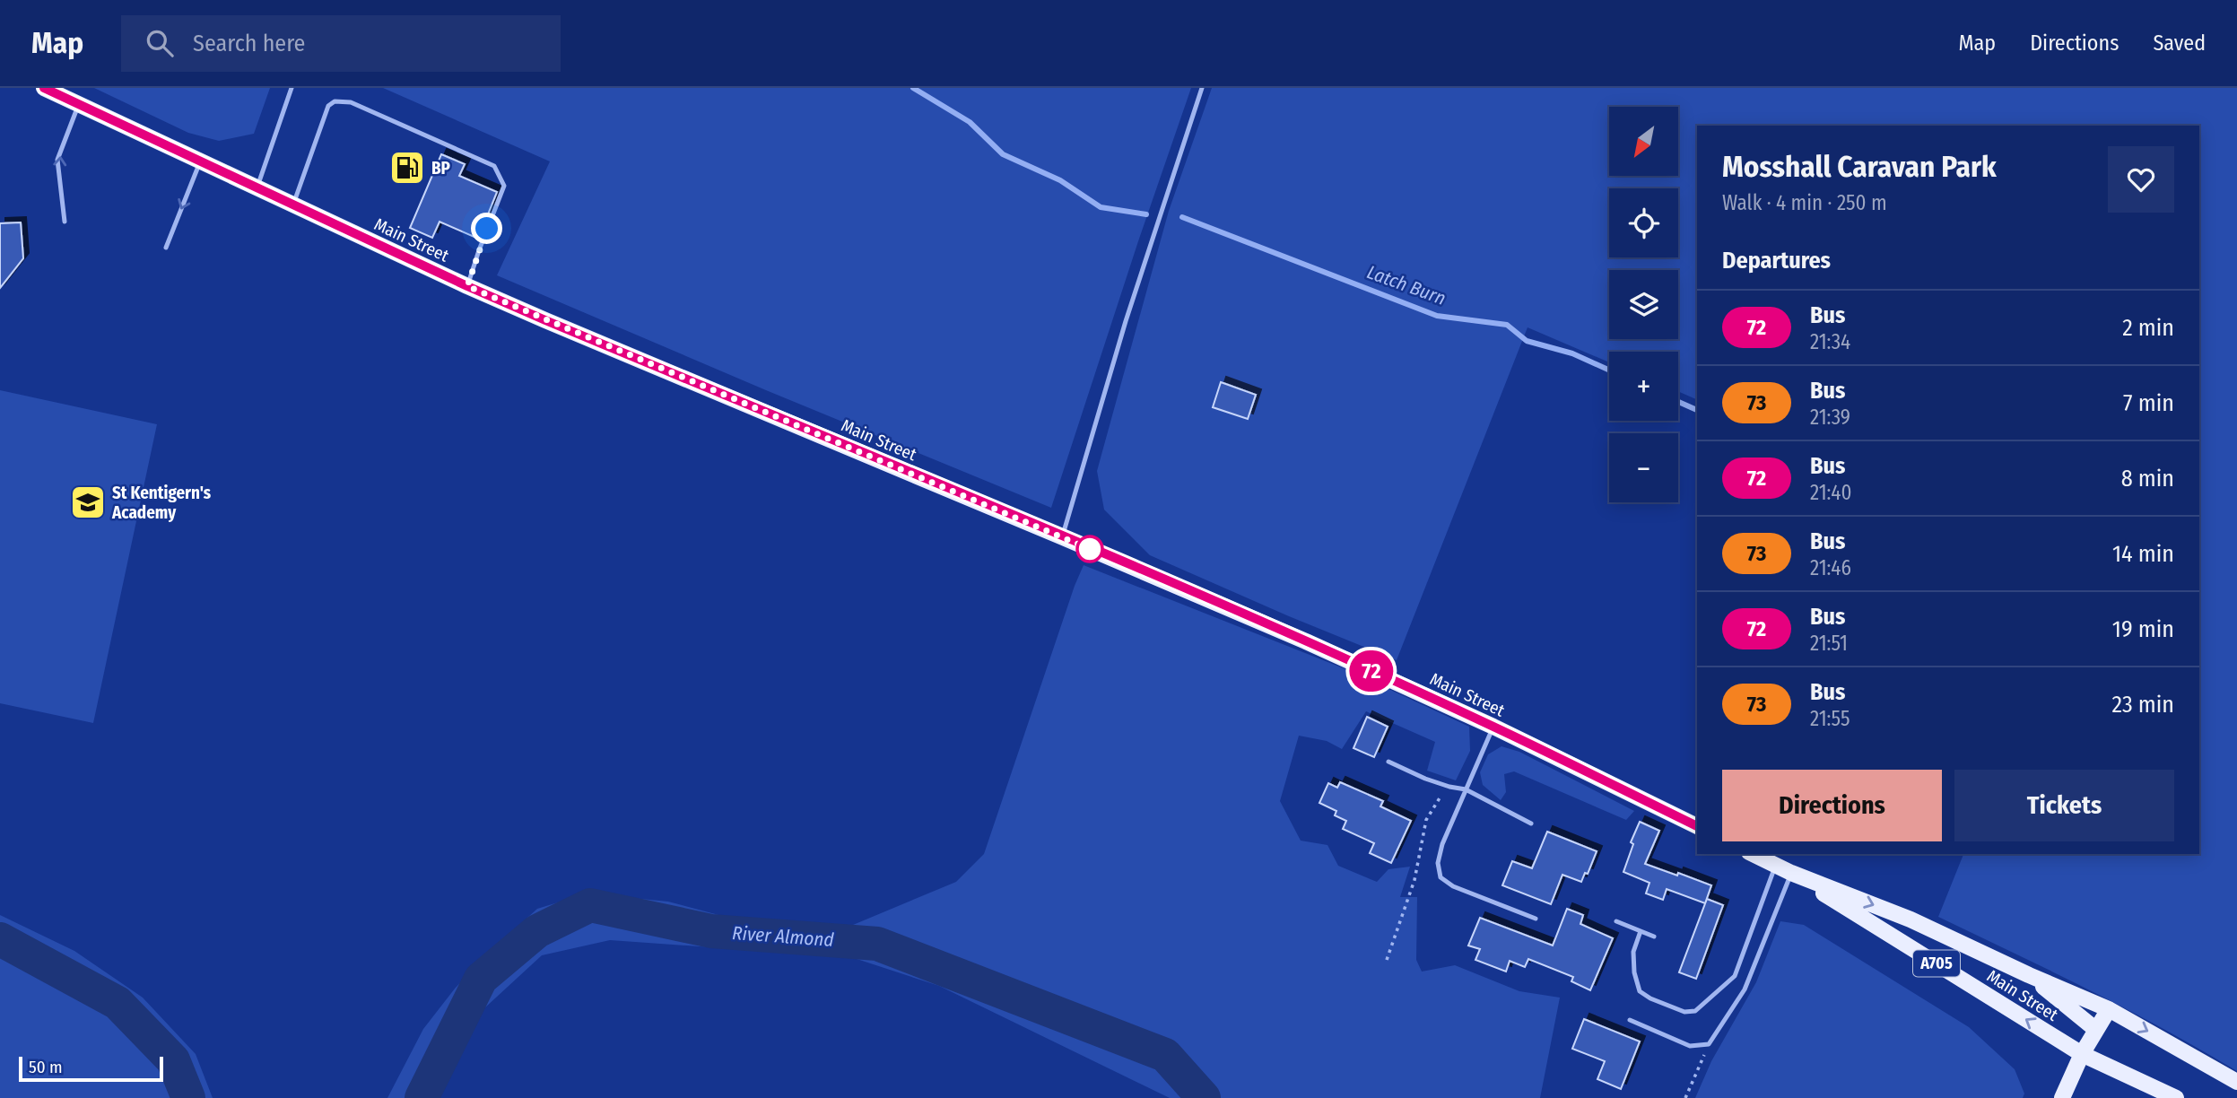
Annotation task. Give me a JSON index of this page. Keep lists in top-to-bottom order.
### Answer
{
  "streets": {
    "main road": ["Main Street", "A705"]
  },
  "water": ["Latch Burn", "River Almond"],
  "places": {
    "fuel station": ["BP"],
    "school or university": ["St Kentigern's Academy"]
  },
  "lines": ["bus line 72"],
  "scale_bar": "50 m",
  "north": "bottom left",
  "page": {
    "header": "Map",
    "search": "Search here",
    "nav": ["Map", "Directions", "Saved"],
    "on_map": "72",
    "map_buttons": ["+", "−"],
    "heading": [
      ["Mosshall Caravan Park", "Walk · 4 min · 250 m"],
      "Departures"
    ],
    "list": [
      {
        "mark": "72",
        "name": "Bus",
        "note": "21:34",
        "value": "2 min"
      },
      {
        "mark": "73",
        "name": "Bus",
        "note": "21:39",
        "value": "7 min"
      },
      {
        "mark": "72",
        "name": "Bus",
        "note": "21:40",
        "value": "8 min"
      },
      {
        "mark": "73",
        "name": "Bus",
        "note": "21:46",
        "value": "14 min"
      },
      {
        "mark": "72",
        "name": "Bus",
        "note": "21:51",
        "value": "19 min"
      },
      {
        "mark": "73",
        "name": "Bus",
        "note": "21:55",
        "value": "23 min"
      }
    ],
    "buttons": ["Directions", "Tickets"],
    "scale": "50 m"
  }
}
